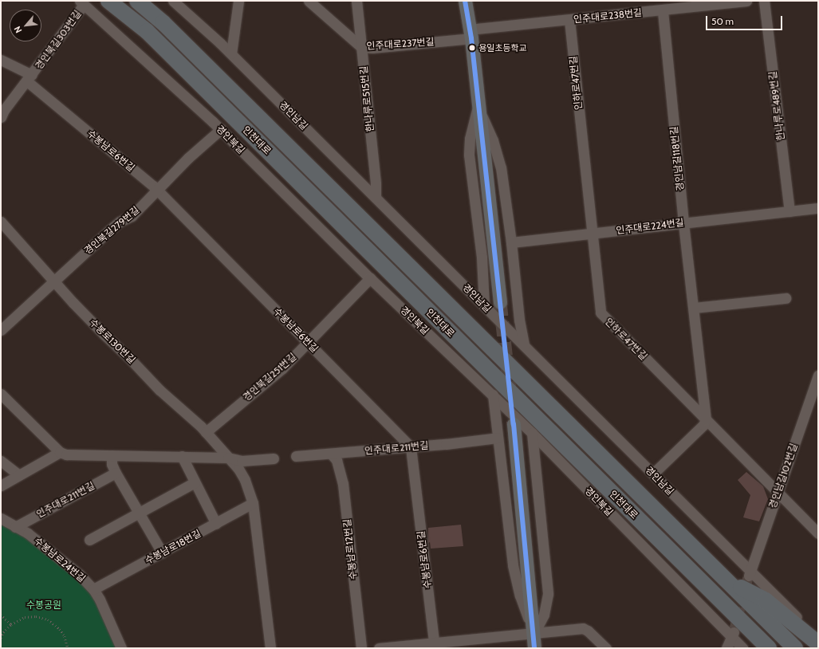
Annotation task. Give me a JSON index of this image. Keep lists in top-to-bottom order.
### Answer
{
  "streets": {
    "highway": ["인천대로"],
    "street": [
      "인주대로238번길",
      "경인북길303번길",
      "인주대로237번길",
      "인하로47번길",
      "한나루로515번길",
      "한나루로489번길",
      "경인남길",
      "경인북길",
      "수봉남로6번길",
      "경인남길118번길",
      "인주대로224번길",
      "경인북길279번길",
      "수봉로130번길",
      "경인북길251번길",
      "인주대로211번길",
      "경인남길102번길",
      "수봉남로18번길",
      "수봉남로12번길",
      "수봉남로24번길"
    ]
  },
  "crossings": [
    ["인주대로238번길", "인주대로237번길"],
    ["인주대로238번길", "인하로47번길"],
    ["인주대로238번길", "경인남길118번길"],
    ["경인북길303번길", "경인북길"],
    ["경인북길303번길", "수봉남로6번길"],
    ["인주대로237번길", "한나루로515번길"],
    ["인하로47번길", "경인남길118번길"],
    ["인하로47번길", "인주대로224번길"],
    ["인하로47번길", "경인남길102번길"],
    ["한나루로515번길", "경인남길"],
    ["한나루로489번길", "인주대로224번길"],
    ["경인남길", "경인남길102번길"],
    ["경인북길", "경인북길279번길"],
    ["경인북길", "경인북길251번길"],
    ["수봉남로6번길", "경인북길279번길"],
    ["수봉남로6번길", "경인북길251번길"],
    ["수봉남로6번길", "인주대로211번길"],
    ["경인남길118번길", "인주대로224번길"],
    ["경인북길279번길", "수봉로130번길"],
    ["수봉로130번길", "경인북길251번길"],
    ["인주대로211번길", "수봉남로12번길"],
    ["인주대로211번길", "수봉남로24번길"],
    ["수봉남로18번길", "수봉남로24번길"]
  ],
  "parks": ["수봉공원"],
  "places": ["용일초등학교"],
  "scale_bar": "50 m",
  "north": "bottom left"
}
